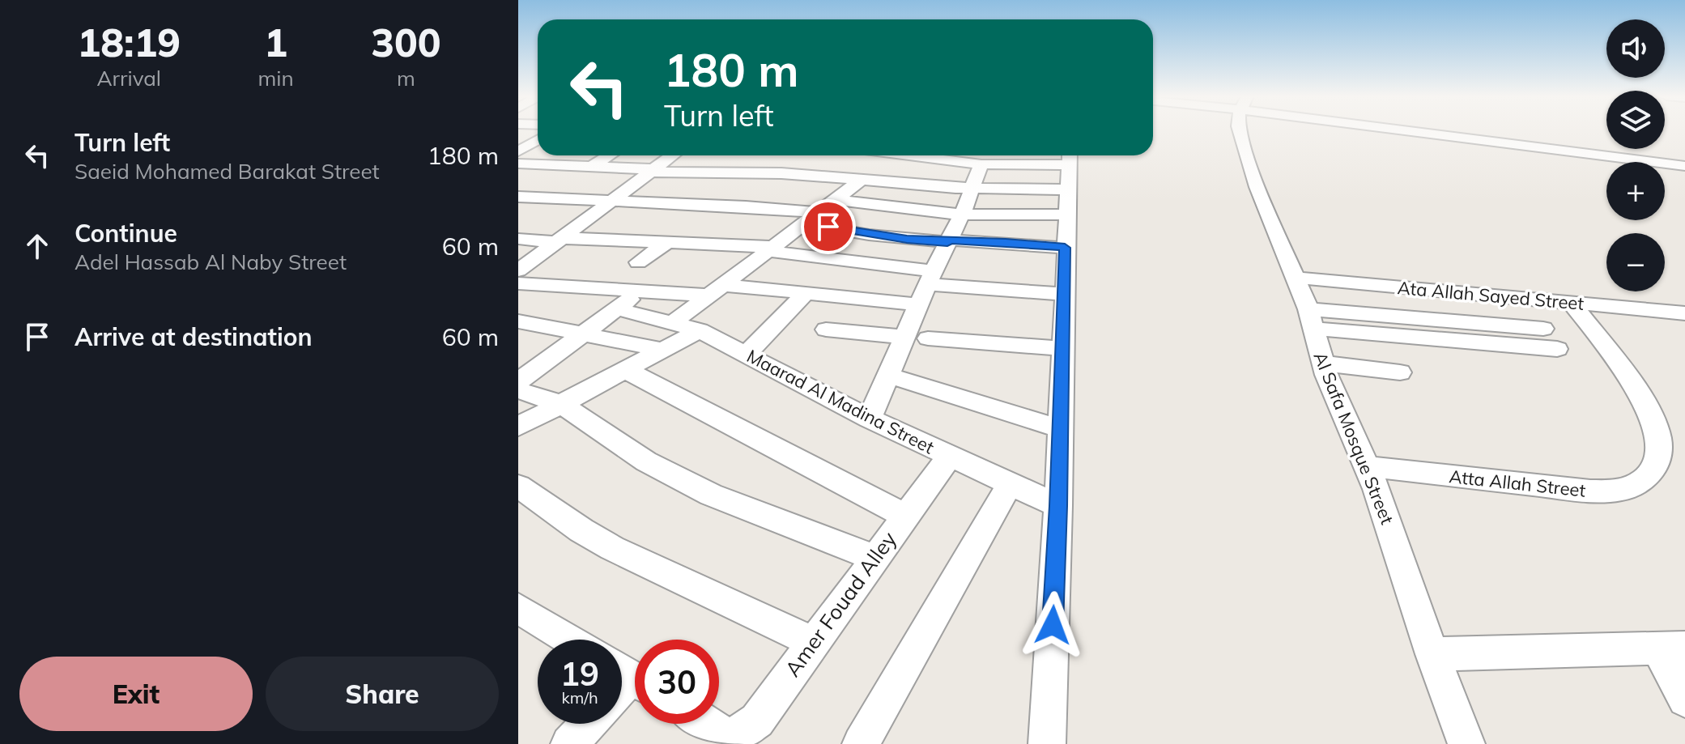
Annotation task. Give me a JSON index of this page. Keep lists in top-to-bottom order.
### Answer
{
  "streets": {
    "street": [
      "Ata Allah Sayed Street",
      "Maarad Al Madina Street",
      "Al Safa Mosque Street",
      "Atta Allah Street",
      "Amer Fouad Alley"
    ]
  },
  "crossings": [
    ["Ata Allah Sayed Street", "Al Safa Mosque Street"],
    ["Ata Allah Sayed Street", "Atta Allah Street"],
    ["Maarad Al Madina Street", "Amer Fouad Alley"],
    ["Al Safa Mosque Street", "Atta Allah Street"]
  ],
  "page": {
    "eta": [
      "18:19",
      "Arrival",
      "1",
      "min",
      "300",
      "m"
    ],
    "map_buttons": ["+", "−"],
    "turn": ["180 m", "Turn left"],
    "list": [
      {
        "name": "Turn left",
        "note": "Saeid Mohamed Barakat Street",
        "value": "180 m"
      },
      {
        "name": "Continue",
        "note": "Adel Hassab Al Naby Street",
        "value": "60 m"
      },
      {
        "name": "Arrive at destination",
        "value": "60 m"
      }
    ],
    "speed": "19 km/h",
    "limit": "30",
    "buttons": ["Exit", "Share"]
  }
}
